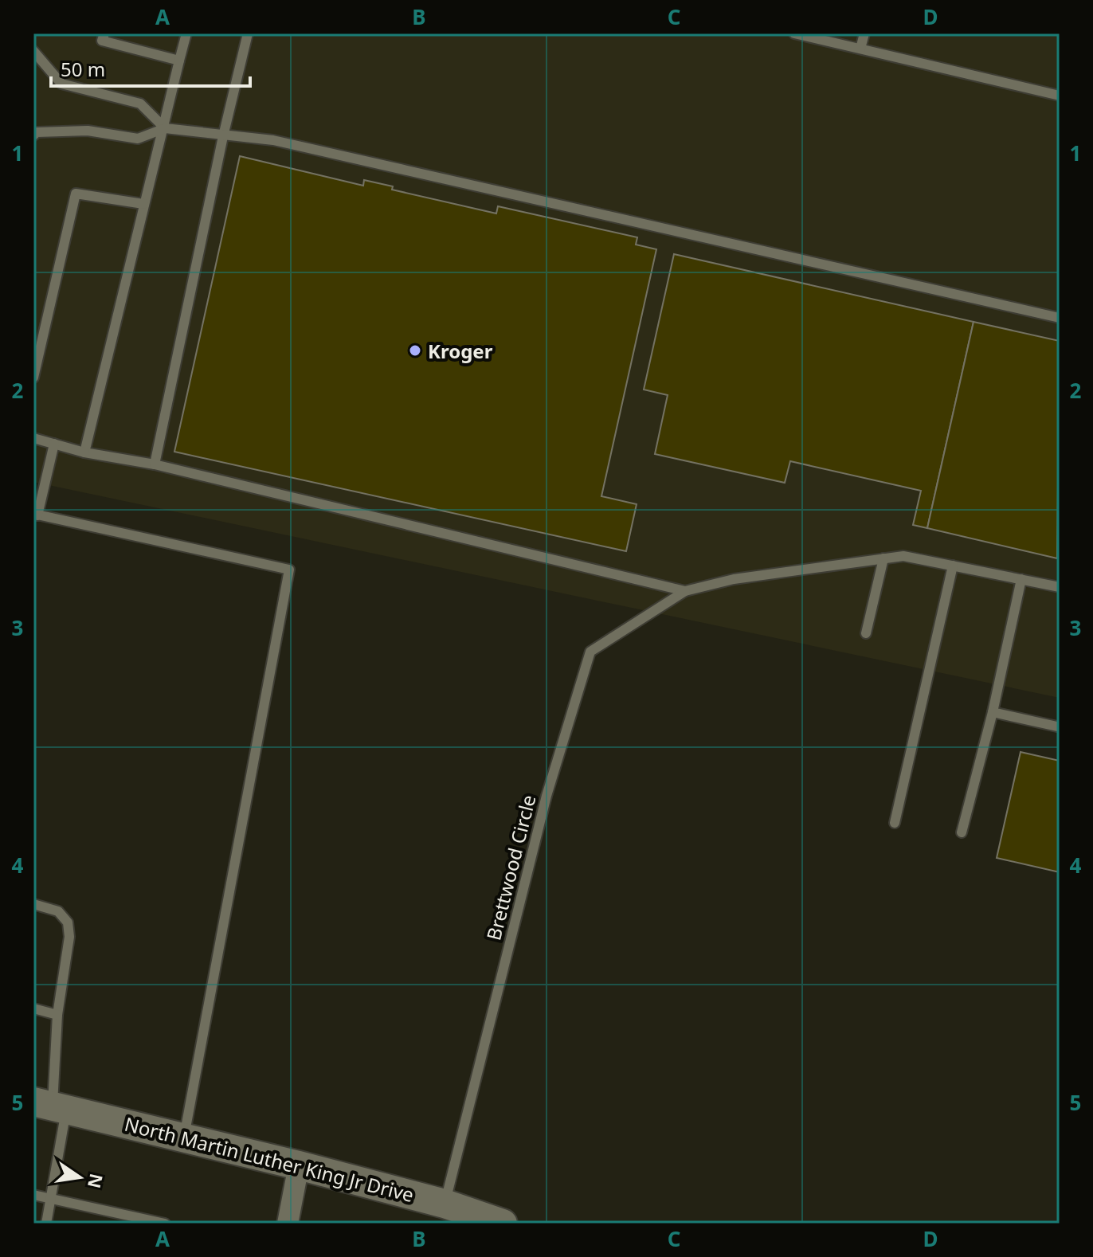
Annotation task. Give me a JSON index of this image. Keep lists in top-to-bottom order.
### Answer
{
  "streets": {
    "street": ["North Martin Luther King Jr Drive"],
    "lane": ["Brettwood Circle"]
  },
  "crossings": [
    ["Brettwood Circle", "North Martin Luther King Jr Drive"]
  ],
  "places": ["Kroger"],
  "scale_bar": "50 m",
  "north": "right",
  "grid": {
    "columns": [
      "A",
      "B",
      "C",
      "D"
    ],
    "rows": [
      "1",
      "2",
      "3",
      "4",
      "5"
    ]
  }
}
